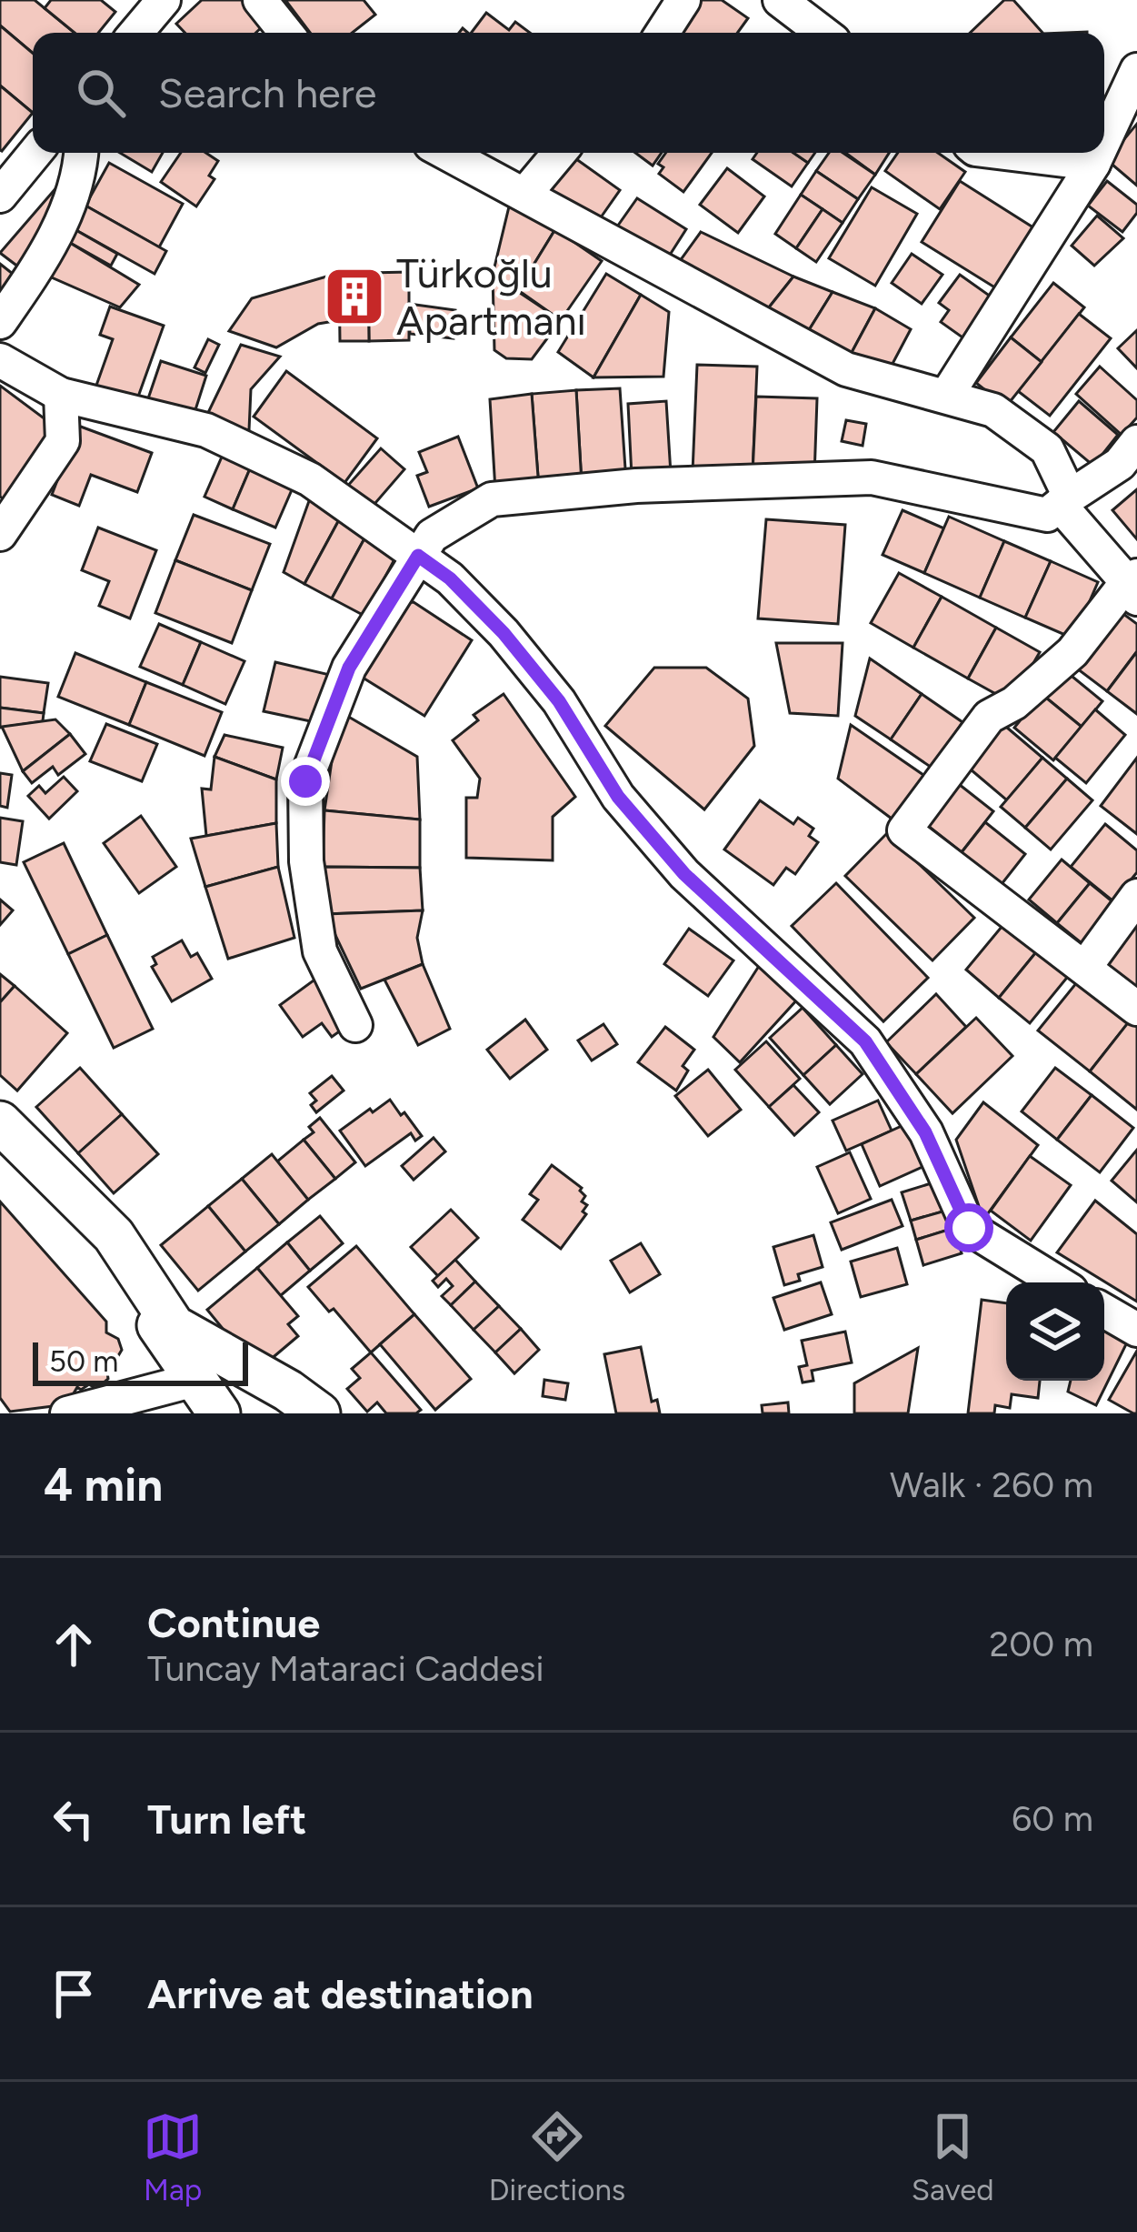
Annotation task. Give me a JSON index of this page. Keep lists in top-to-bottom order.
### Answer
{
  "places": {
    "building": ["Türkoğlu Apartmanı"]
  },
  "scale_bar": "50 m",
  "page": {
    "search": "Search here",
    "scale": "50 m",
    "heading": ["4 min", "Walk · 260 m"],
    "list": [
      ["Continue", "Tuncay Mataraci Caddesi", "200 m"],
      ["Turn left", "60 m"],
      "Arrive at destination"
    ],
    "nav": ["Map", "Directions", "Saved"]
  }
}
